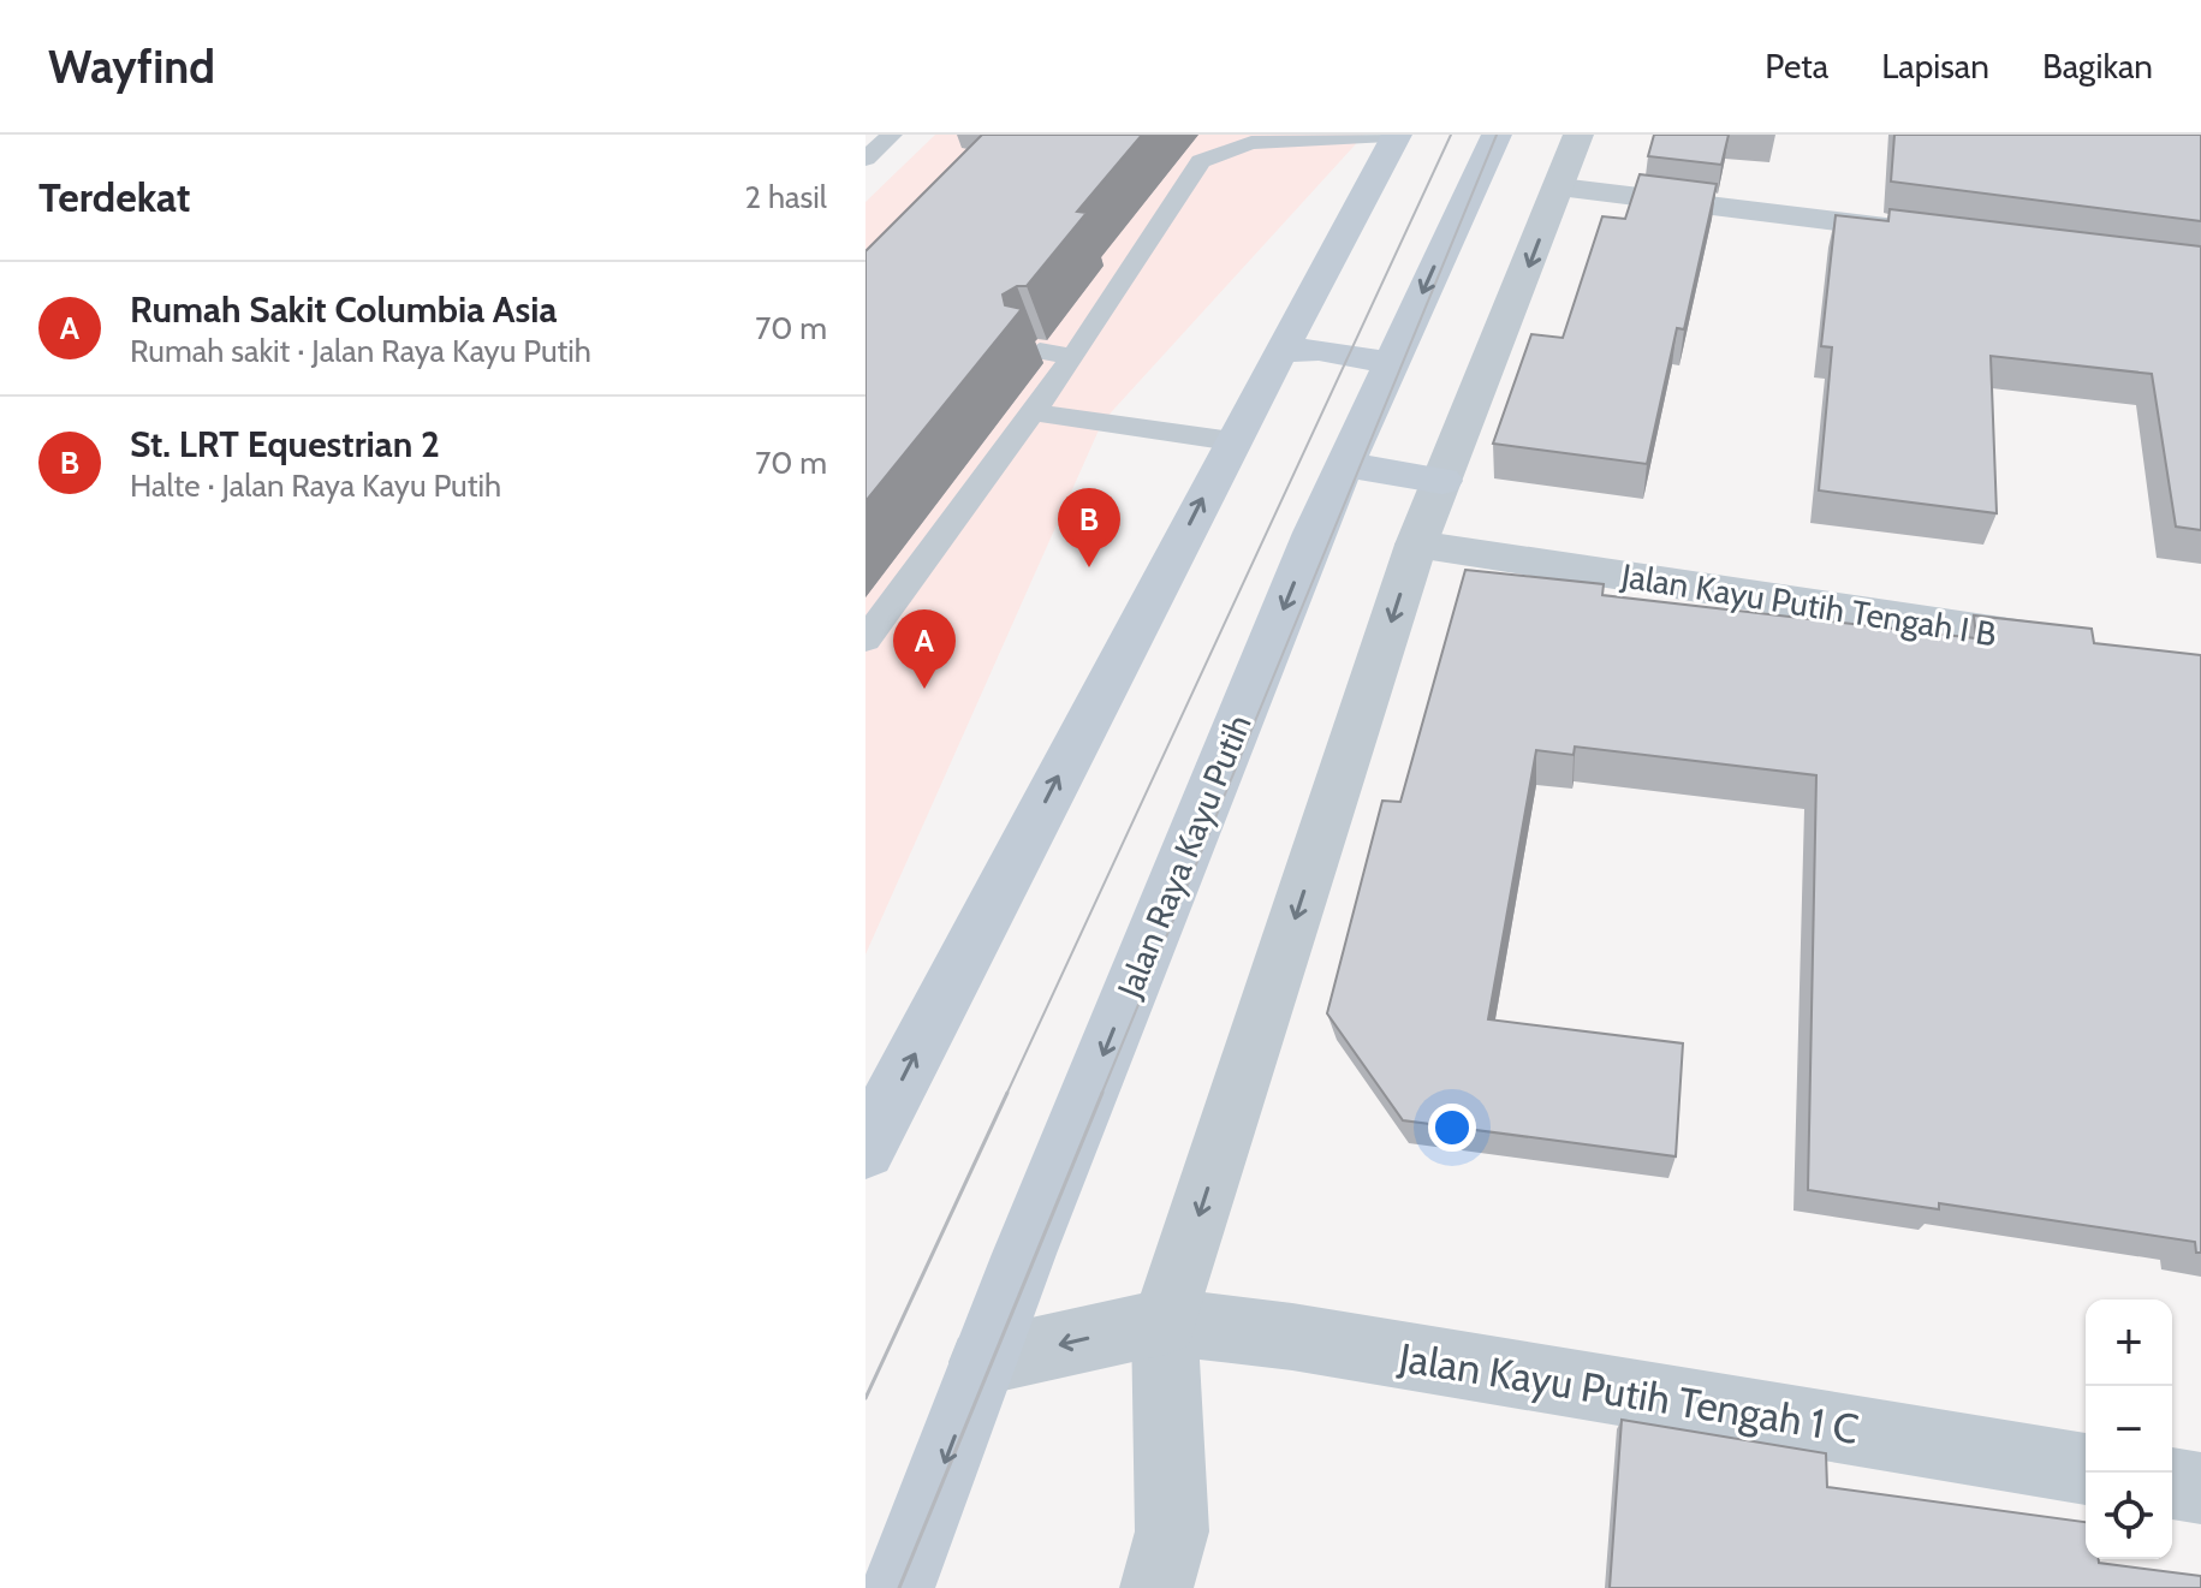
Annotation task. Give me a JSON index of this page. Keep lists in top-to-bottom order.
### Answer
{
  "streets": {
    "main road": ["Jalan Raya Kayu Putih"],
    "street": ["Jalan Kayu Putih Tengah I B", "Jalan Kayu Putih Tengah 1 C"]
  },
  "crossings": [
    ["Jalan Raya Kayu Putih", "Jalan Kayu Putih Tengah 1 C"]
  ],
  "page": {
    "header": "Wayfind",
    "nav": ["Peta", "Lapisan", "Bagikan"],
    "heading": ["Terdekat", "2 hasil"],
    "list": [
      {
        "mark": "A",
        "name": "Rumah Sakit Columbia Asia",
        "note": "Rumah sakit · Jalan Raya Kayu Putih",
        "value": "70 m"
      },
      {
        "mark": "B",
        "name": "St. LRT Equestrian 2",
        "note": "Halte · Jalan Raya Kayu Putih",
        "value": "70 m"
      }
    ],
    "pins": ["B", "A"],
    "map_buttons": ["+", "−"]
  }
}
